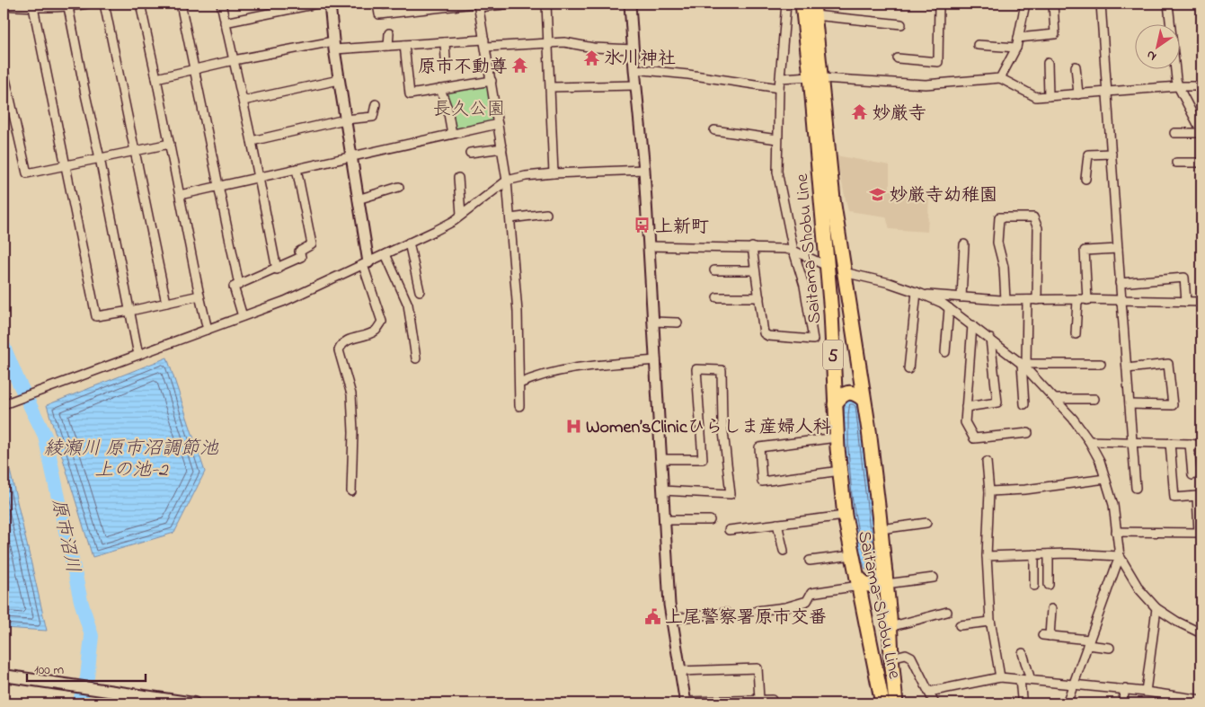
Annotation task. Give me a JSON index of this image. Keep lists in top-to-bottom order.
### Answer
{
  "streets": {
    "main road": ["Saitama-Shobu Line", "5"]
  },
  "crossings": [
    ["Saitama-Shobu Line", "5"]
  ],
  "water": ["綾瀬川 原市沼調節池 上の池-2", "原市沼川"],
  "parks": ["長久公園"],
  "places": {
    "temple": ["氷川神社", "原市不動尊", "妙厳寺"],
    "school or university": ["妙厳寺幼稚園"],
    "bus stop": ["上新町"],
    "hospital": ["Women’sClinicひらしま産婦人科"],
    "public building": ["上尾警察署原市交番"]
  },
  "scale_bar": "100 m",
  "north": "bottom left"
}
